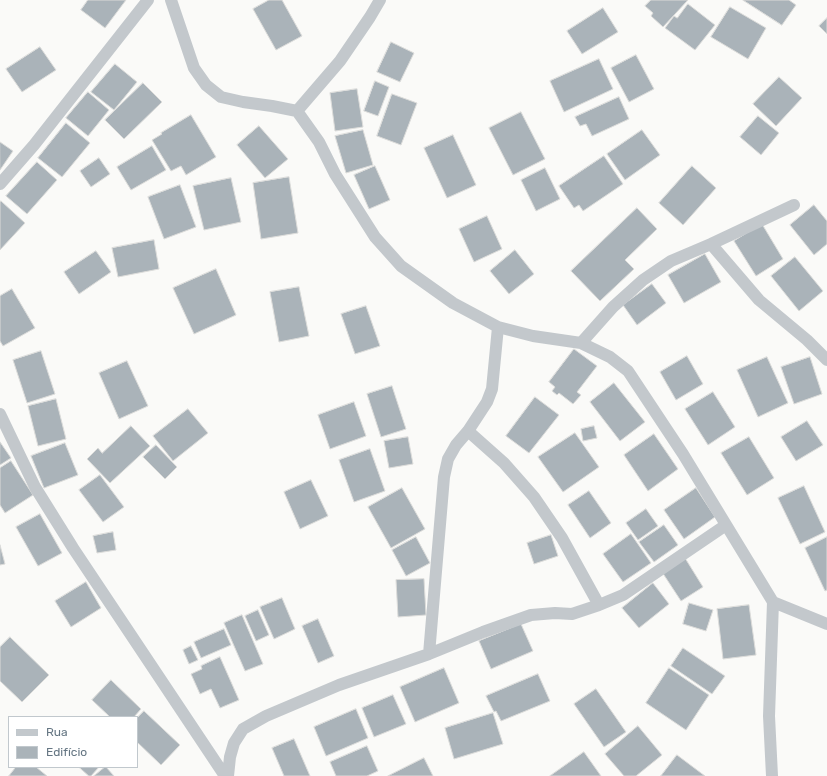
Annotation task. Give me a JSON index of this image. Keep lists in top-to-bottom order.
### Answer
{
  "legend": ["Rua", "Edifício"]
}
